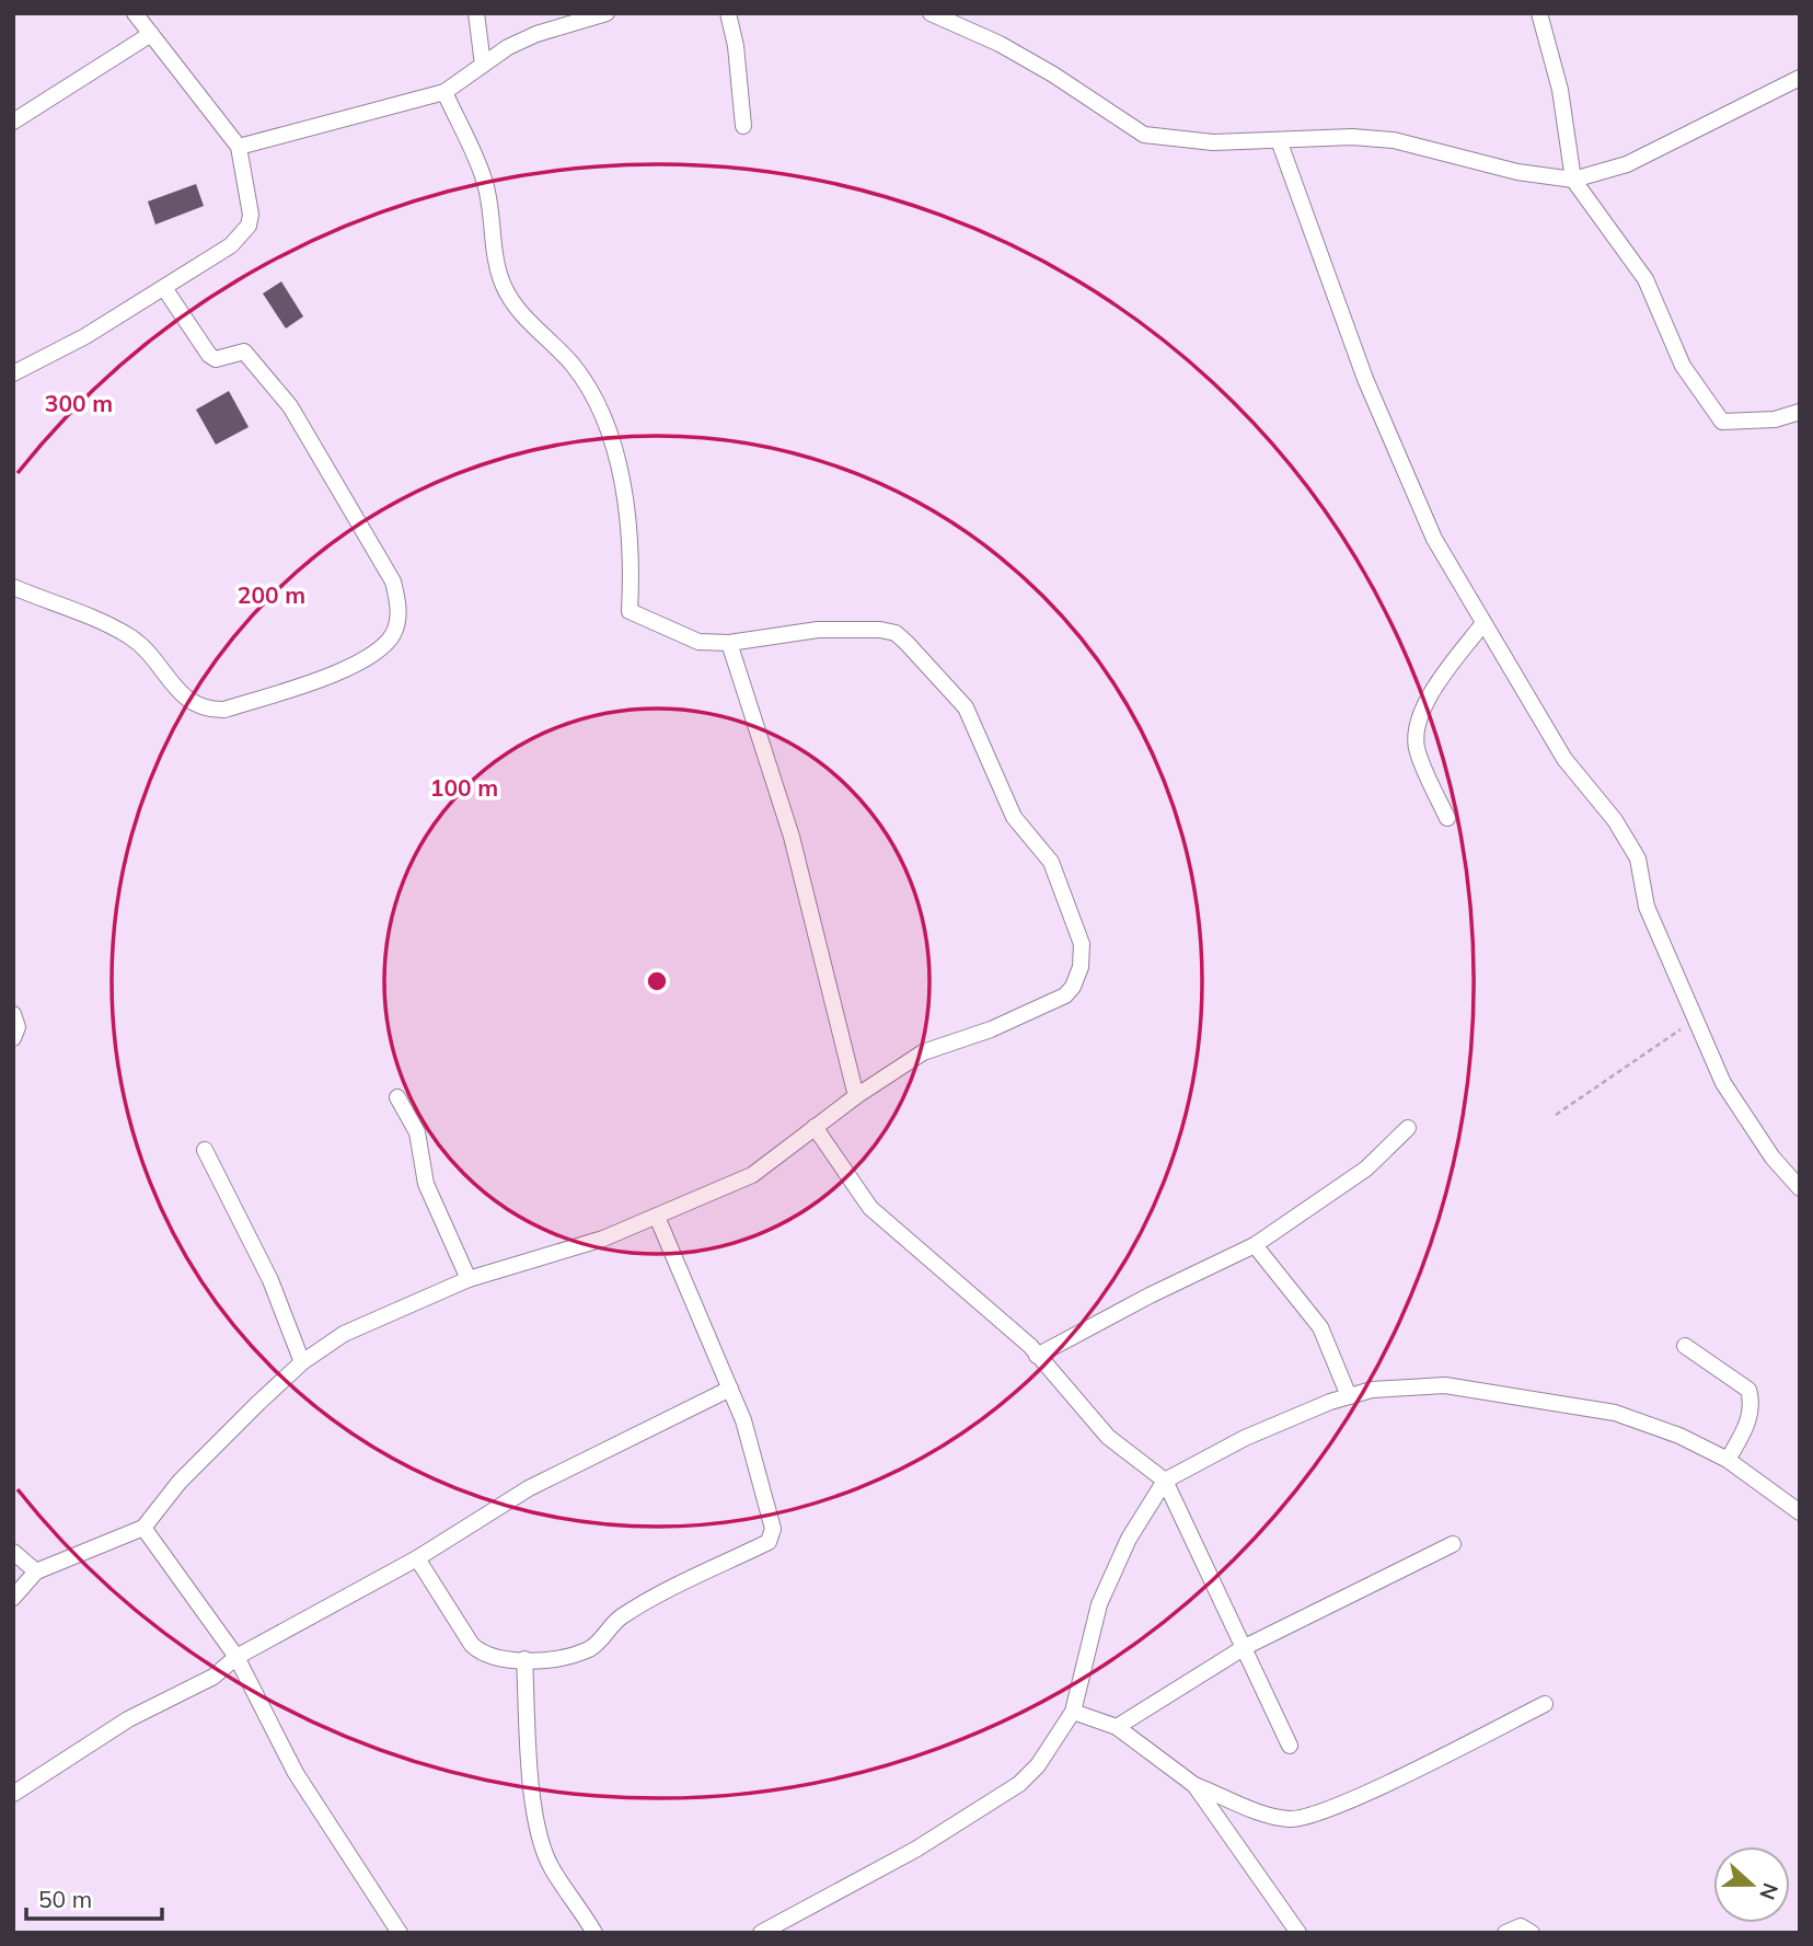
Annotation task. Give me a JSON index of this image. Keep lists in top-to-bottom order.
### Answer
{
  "scale_bar": "50 m",
  "north": "right",
  "rings": ["300 m", "200 m", "100 m"]
}
